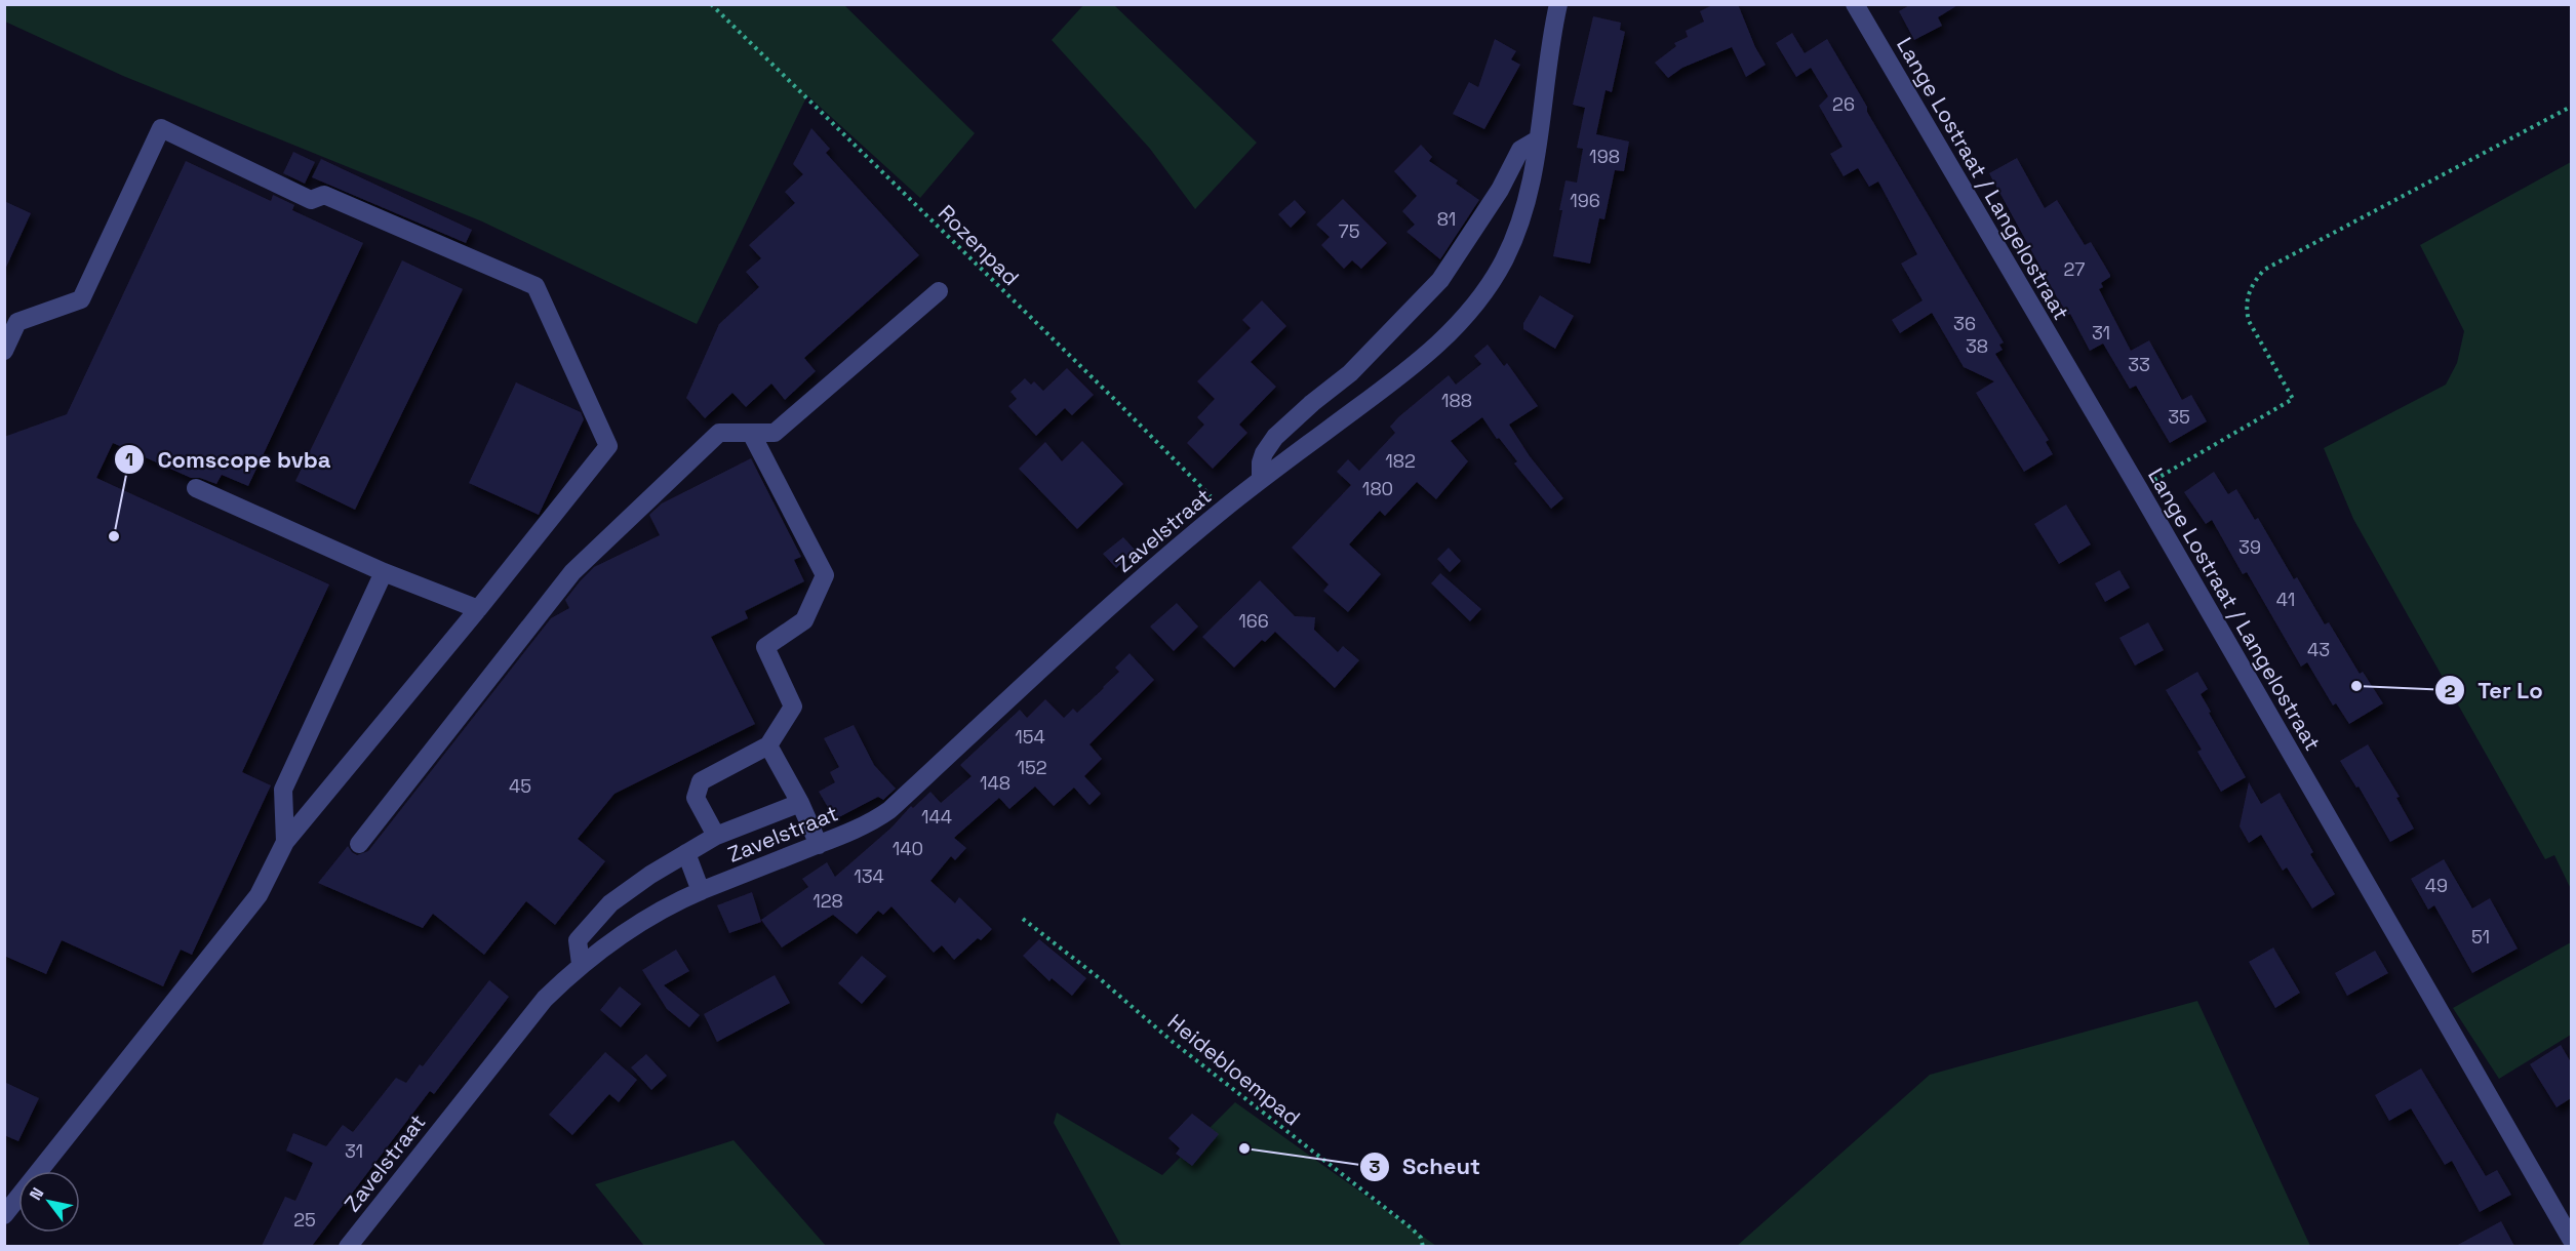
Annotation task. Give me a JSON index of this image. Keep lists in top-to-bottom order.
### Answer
{
  "streets": {
    "street": ["Lange Lostraat / Langelostraat", "Zavelstraat"],
    "path": ["Rozenpad", "Heidebloempad"]
  },
  "crossings": [
    ["Rozenpad", "Zavelstraat"]
  ],
  "places": ["Comscope bvba", "Ter Lo", "Scheut"],
  "house_numbers": [
    "26",
    "198",
    "196",
    "81",
    "75",
    "27",
    "36",
    "31",
    "38",
    "33",
    "188",
    "35",
    "182",
    "180",
    "39",
    "41",
    "166",
    "43",
    "154",
    "152",
    "148",
    "45",
    "144",
    "140",
    "134",
    "49",
    "128",
    "51",
    "31",
    "25"
  ],
  "north": "top left"
}
